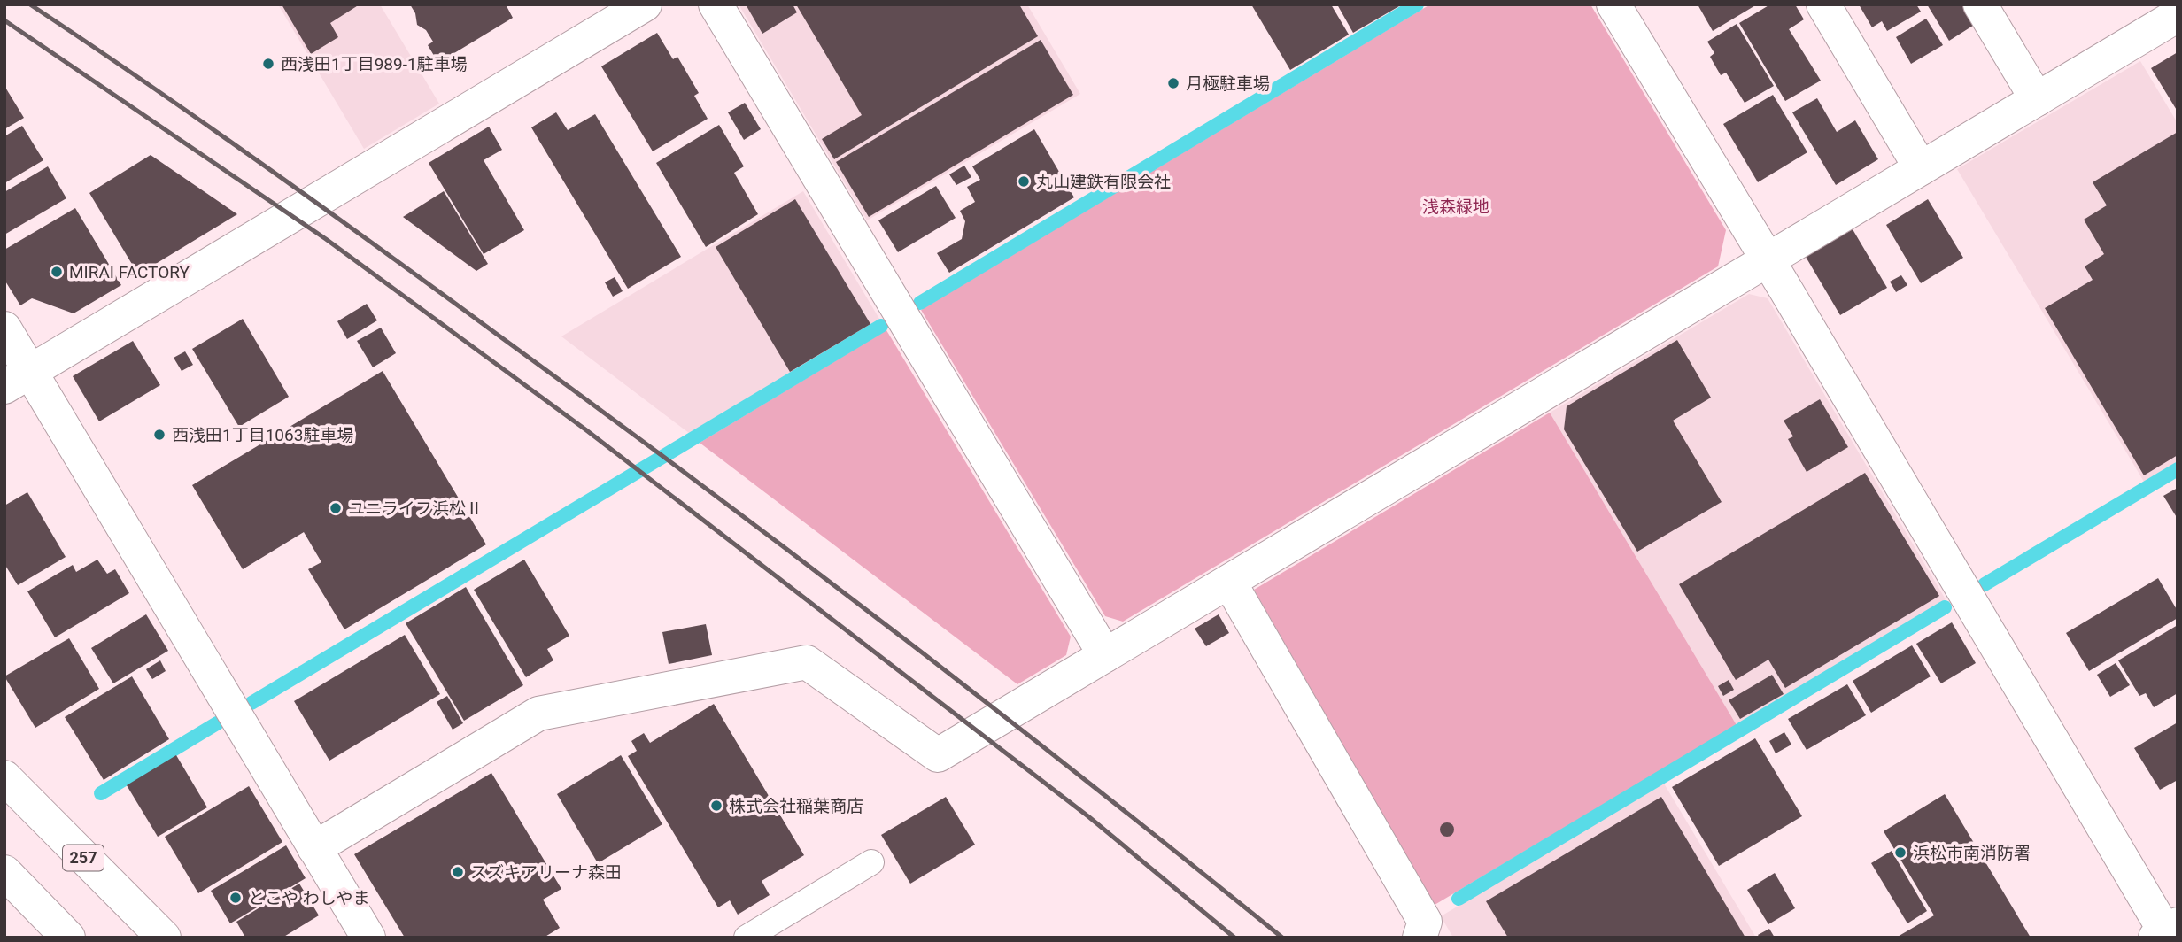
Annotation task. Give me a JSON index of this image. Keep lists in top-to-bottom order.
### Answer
{
  "streets": {
    "main road": ["257"]
  },
  "parks": ["浅森緑地"],
  "places": [
    "西浅田1丁目989-1駐車場",
    "月極駐車場",
    "丸山建鉄有限会社",
    "MIRAI FACTORY",
    "西浅田1丁目1063駐車場",
    "ユニライフ浜松Ⅱ",
    "株式会社稲葉商店",
    "浜松市南消防署",
    "スズキアリーナ森田",
    "とこや わしやま"
  ]
}
